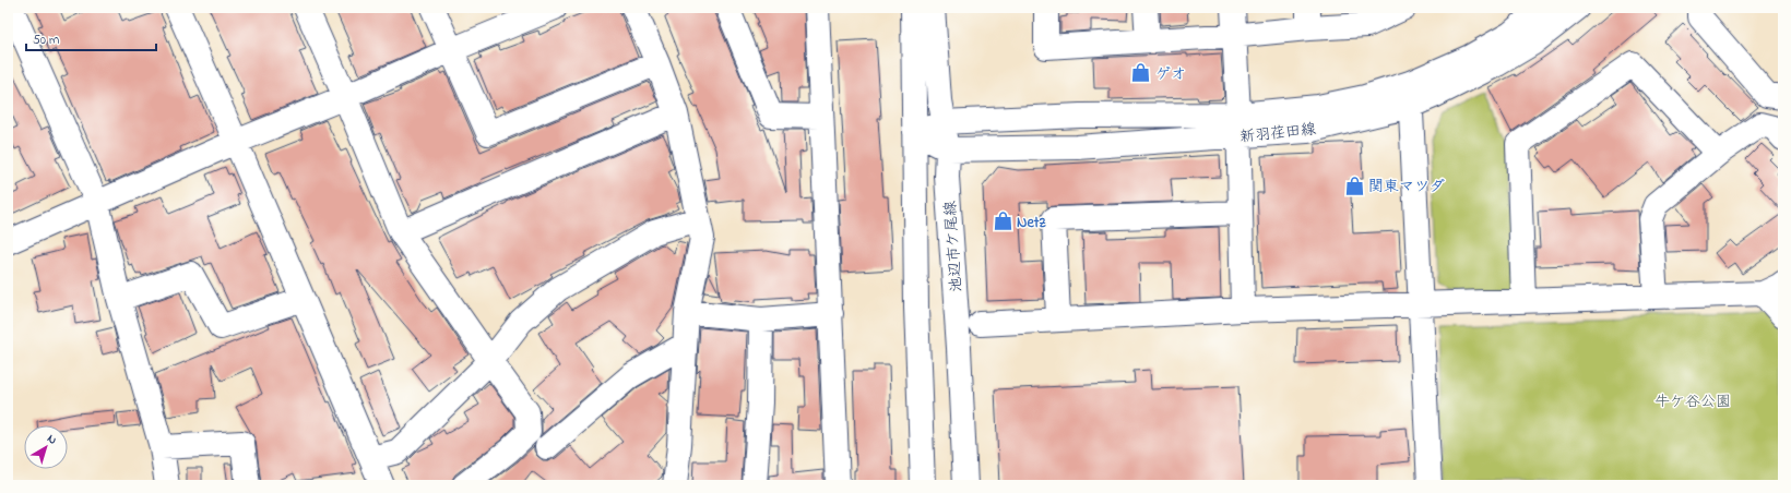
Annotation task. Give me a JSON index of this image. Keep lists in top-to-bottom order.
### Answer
{
  "streets": {
    "street": ["新羽荏田線", "池辺市ケ尾線"]
  },
  "crossings": [
    ["新羽荏田線", "池辺市ケ尾線"]
  ],
  "parks": ["牛ケ谷公園"],
  "places": {
    "shop": ["ゲオ", "関東マツダ", "Netz"]
  },
  "scale_bar": "50 m",
  "north": "top right"
}
